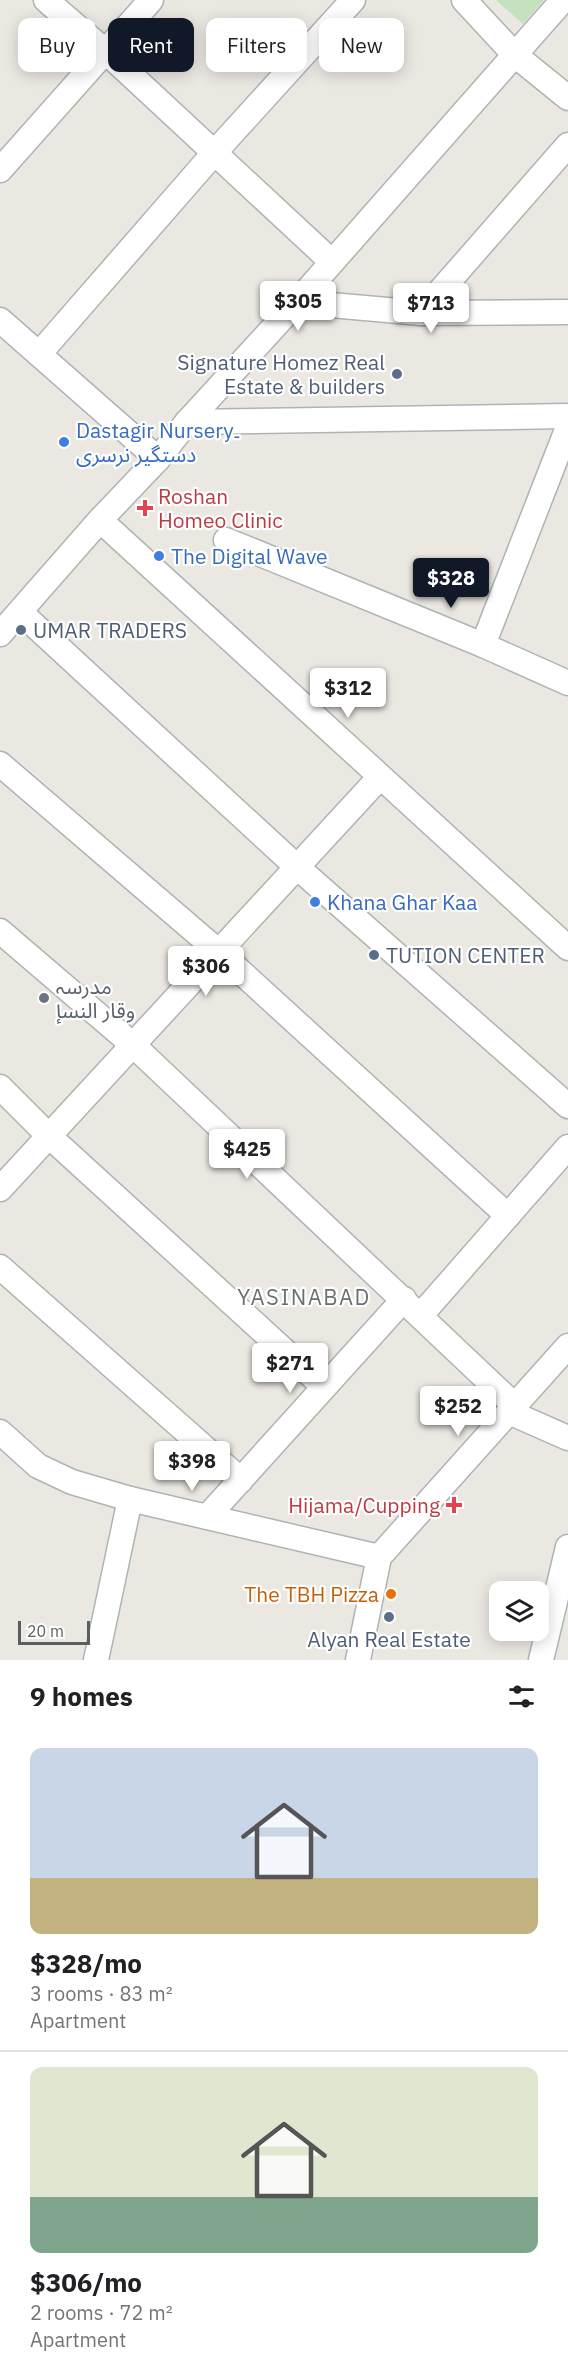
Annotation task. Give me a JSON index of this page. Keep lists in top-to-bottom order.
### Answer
{
  "districts": ["YASINABAD"],
  "places": {
    "other": [
      "Signature Homez Real Estate & builders",
      "Dastagir Nursery۔ دستگیر نرسری",
      "The Digital Wave",
      "UMAR TRADERS",
      "Khana Ghar Kaa",
      "TUTION CENTER",
      "مدرسہ وقار النسإ",
      "The TBH Pizza",
      "Alyan Real Estate"
    ],
    "health": ["Roshan Homeo Clinic", "Hijama/Cupping"]
  },
  "scale_bar": "20 m",
  "page": {
    "chip": [
      "Buy",
      "Rent",
      "Filters",
      "New"
    ],
    "price": [
      "$305",
      "$713",
      "$328",
      "$312",
      "$306",
      "$425",
      "$271",
      "$252",
      "$398"
    ],
    "scale": "20 m",
    "heading": "9 homes",
    "list": [
      {
        "name": "$328/mo",
        "note": "3 rooms · 83 m² · Apartment"
      },
      {
        "name": "$306/mo",
        "note": "2 rooms · 72 m² · Apartment"
      }
    ]
  }
}
